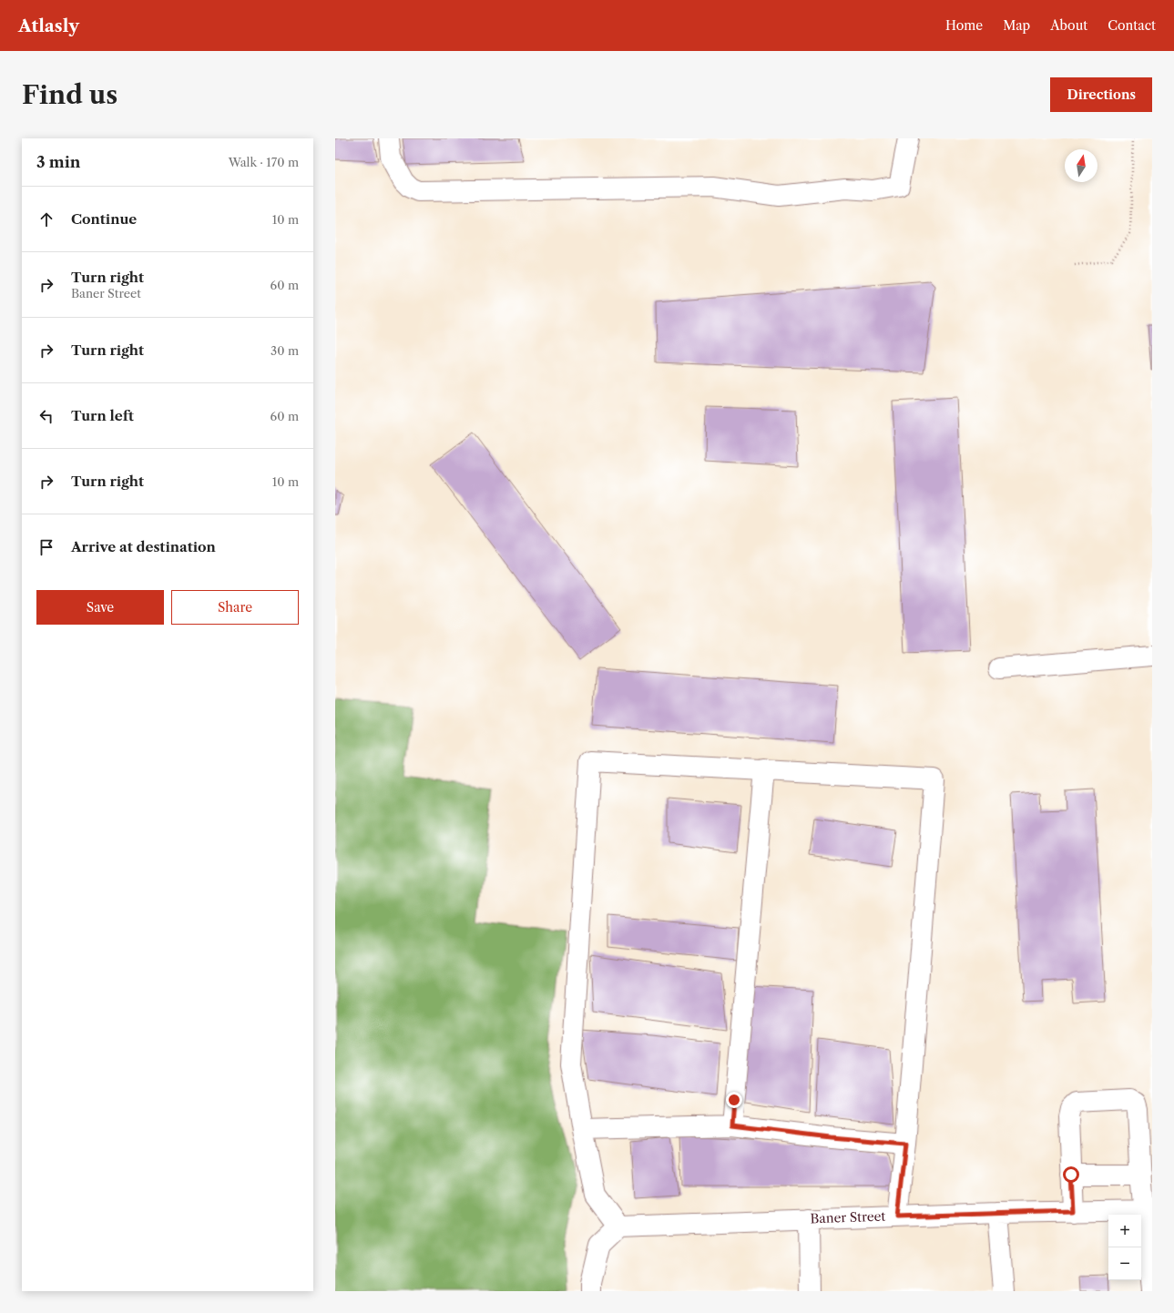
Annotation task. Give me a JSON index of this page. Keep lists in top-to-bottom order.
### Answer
{
  "streets": {
    "street": ["Baner Street"]
  },
  "north": "top",
  "page": {
    "header": "Atlasly",
    "nav": [
      "Home",
      "Map",
      "About",
      "Contact"
    ],
    "buttons": [
      "Directions",
      ["Save", "Share"]
    ],
    "title": "Find us",
    "heading": ["3 min", "Walk · 170 m"],
    "list": [
      ["Continue", "10 m"],
      ["Turn right", "Baner Street", "60 m"],
      ["Turn right", "30 m"],
      ["Turn left", "60 m"],
      ["Turn right", "10 m"],
      "Arrive at destination"
    ],
    "map_buttons": ["+", "−"]
  }
}
